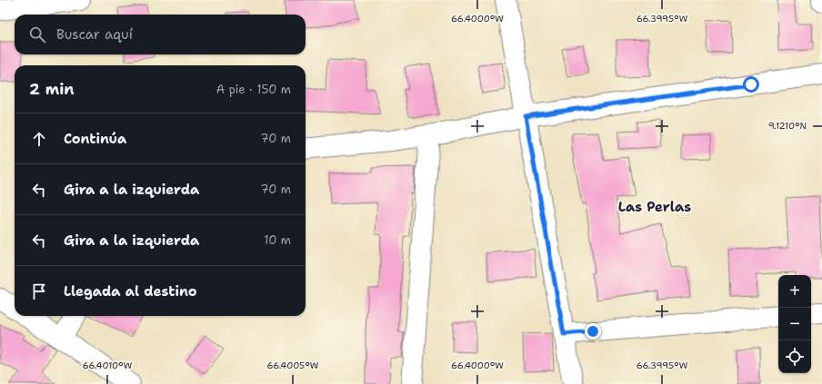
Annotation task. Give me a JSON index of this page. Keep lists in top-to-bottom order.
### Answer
{
  "districts": ["Las Perlas"],
  "page": {
    "search": "Buscar aquí",
    "heading": ["2 min", "A pie · 150 m"],
    "list": [
      ["Continúa", "70 m"],
      ["Gira a la izquierda", "70 m"],
      ["Gira a la izquierda", "10 m"],
      "Llegada al destino"
    ],
    "map_buttons": ["+", "−"]
  },
  "coordinates": [
    "66.4000°W",
    "66.3995°W",
    "9.1210°N",
    "66.4010°W",
    "66.4005°W"
  ]
}
